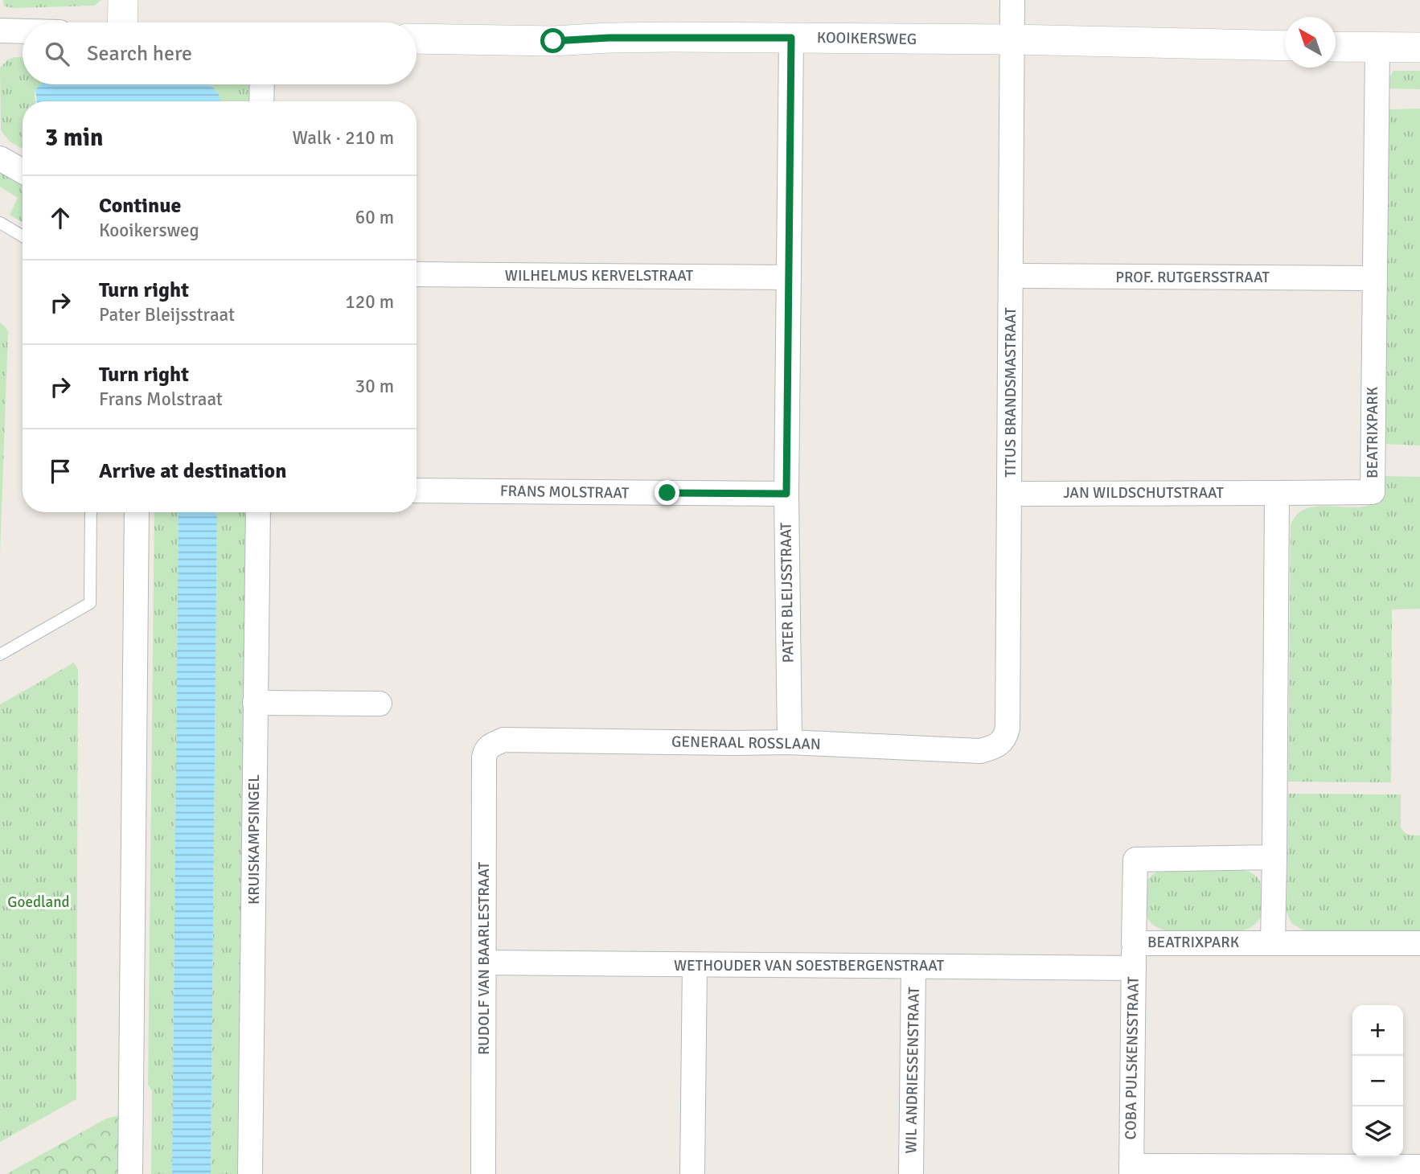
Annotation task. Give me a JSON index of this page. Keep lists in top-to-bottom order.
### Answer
{
  "streets": {
    "street": [
      "KOOIKERSWEG",
      "WILHELMUS KERVELSTRAAT",
      "PROF. RUTGERSSTRAAT",
      "TITUS BRANDSMASTRAAT",
      "BEATRIXPARK",
      "FRANS MOLSTRAAT",
      "JAN WILDSCHUTSTRAAT",
      "PATER BLEIJSSTRAAT",
      "GENERAAL ROSSLAAN",
      "KRUISKAMPSINGEL",
      "RUDOLF VAN BAARLESTRAAT",
      "WETHOUDER VAN SOESTBERGENSTRAAT",
      "COBA PULSKENSSTRAAT",
      "WIL ANDRIESSENSTRAAT"
    ]
  },
  "crossings": [
    ["KOOIKERSWEG", "TITUS BRANDSMASTRAAT"],
    ["KOOIKERSWEG", "PATER BLEIJSSTRAAT"],
    ["WILHELMUS KERVELSTRAAT", "PATER BLEIJSSTRAAT"],
    ["PROF. RUTGERSSTRAAT", "TITUS BRANDSMASTRAAT"],
    ["PROF. RUTGERSSTRAAT", "BEATRIXPARK"],
    ["TITUS BRANDSMASTRAAT", "JAN WILDSCHUTSTRAAT"],
    ["TITUS BRANDSMASTRAAT", "GENERAAL ROSSLAAN"],
    ["BEATRIXPARK", "JAN WILDSCHUTSTRAAT"],
    ["BEATRIXPARK", "COBA PULSKENSSTRAAT"],
    ["FRANS MOLSTRAAT", "PATER BLEIJSSTRAAT"],
    ["PATER BLEIJSSTRAAT", "GENERAAL ROSSLAAN"],
    ["GENERAAL ROSSLAAN", "RUDOLF VAN BAARLESTRAAT"],
    ["RUDOLF VAN BAARLESTRAAT", "WETHOUDER VAN SOESTBERGENSTRAAT"],
    ["WETHOUDER VAN SOESTBERGENSTRAAT", "COBA PULSKENSSTRAAT"],
    ["WETHOUDER VAN SOESTBERGENSTRAAT", "WIL ANDRIESSENSTRAAT"]
  ],
  "parks": ["Goedland"],
  "north": "top left",
  "page": {
    "search": "Search here",
    "heading": ["3 min", "Walk · 210 m"],
    "list": [
      ["Continue", "Kooikersweg", "60 m"],
      ["Turn right", "Pater Bleijsstraat", "120 m"],
      ["Turn right", "Frans Molstraat", "30 m"],
      "Arrive at destination"
    ],
    "map_buttons": ["+", "−"]
  }
}
